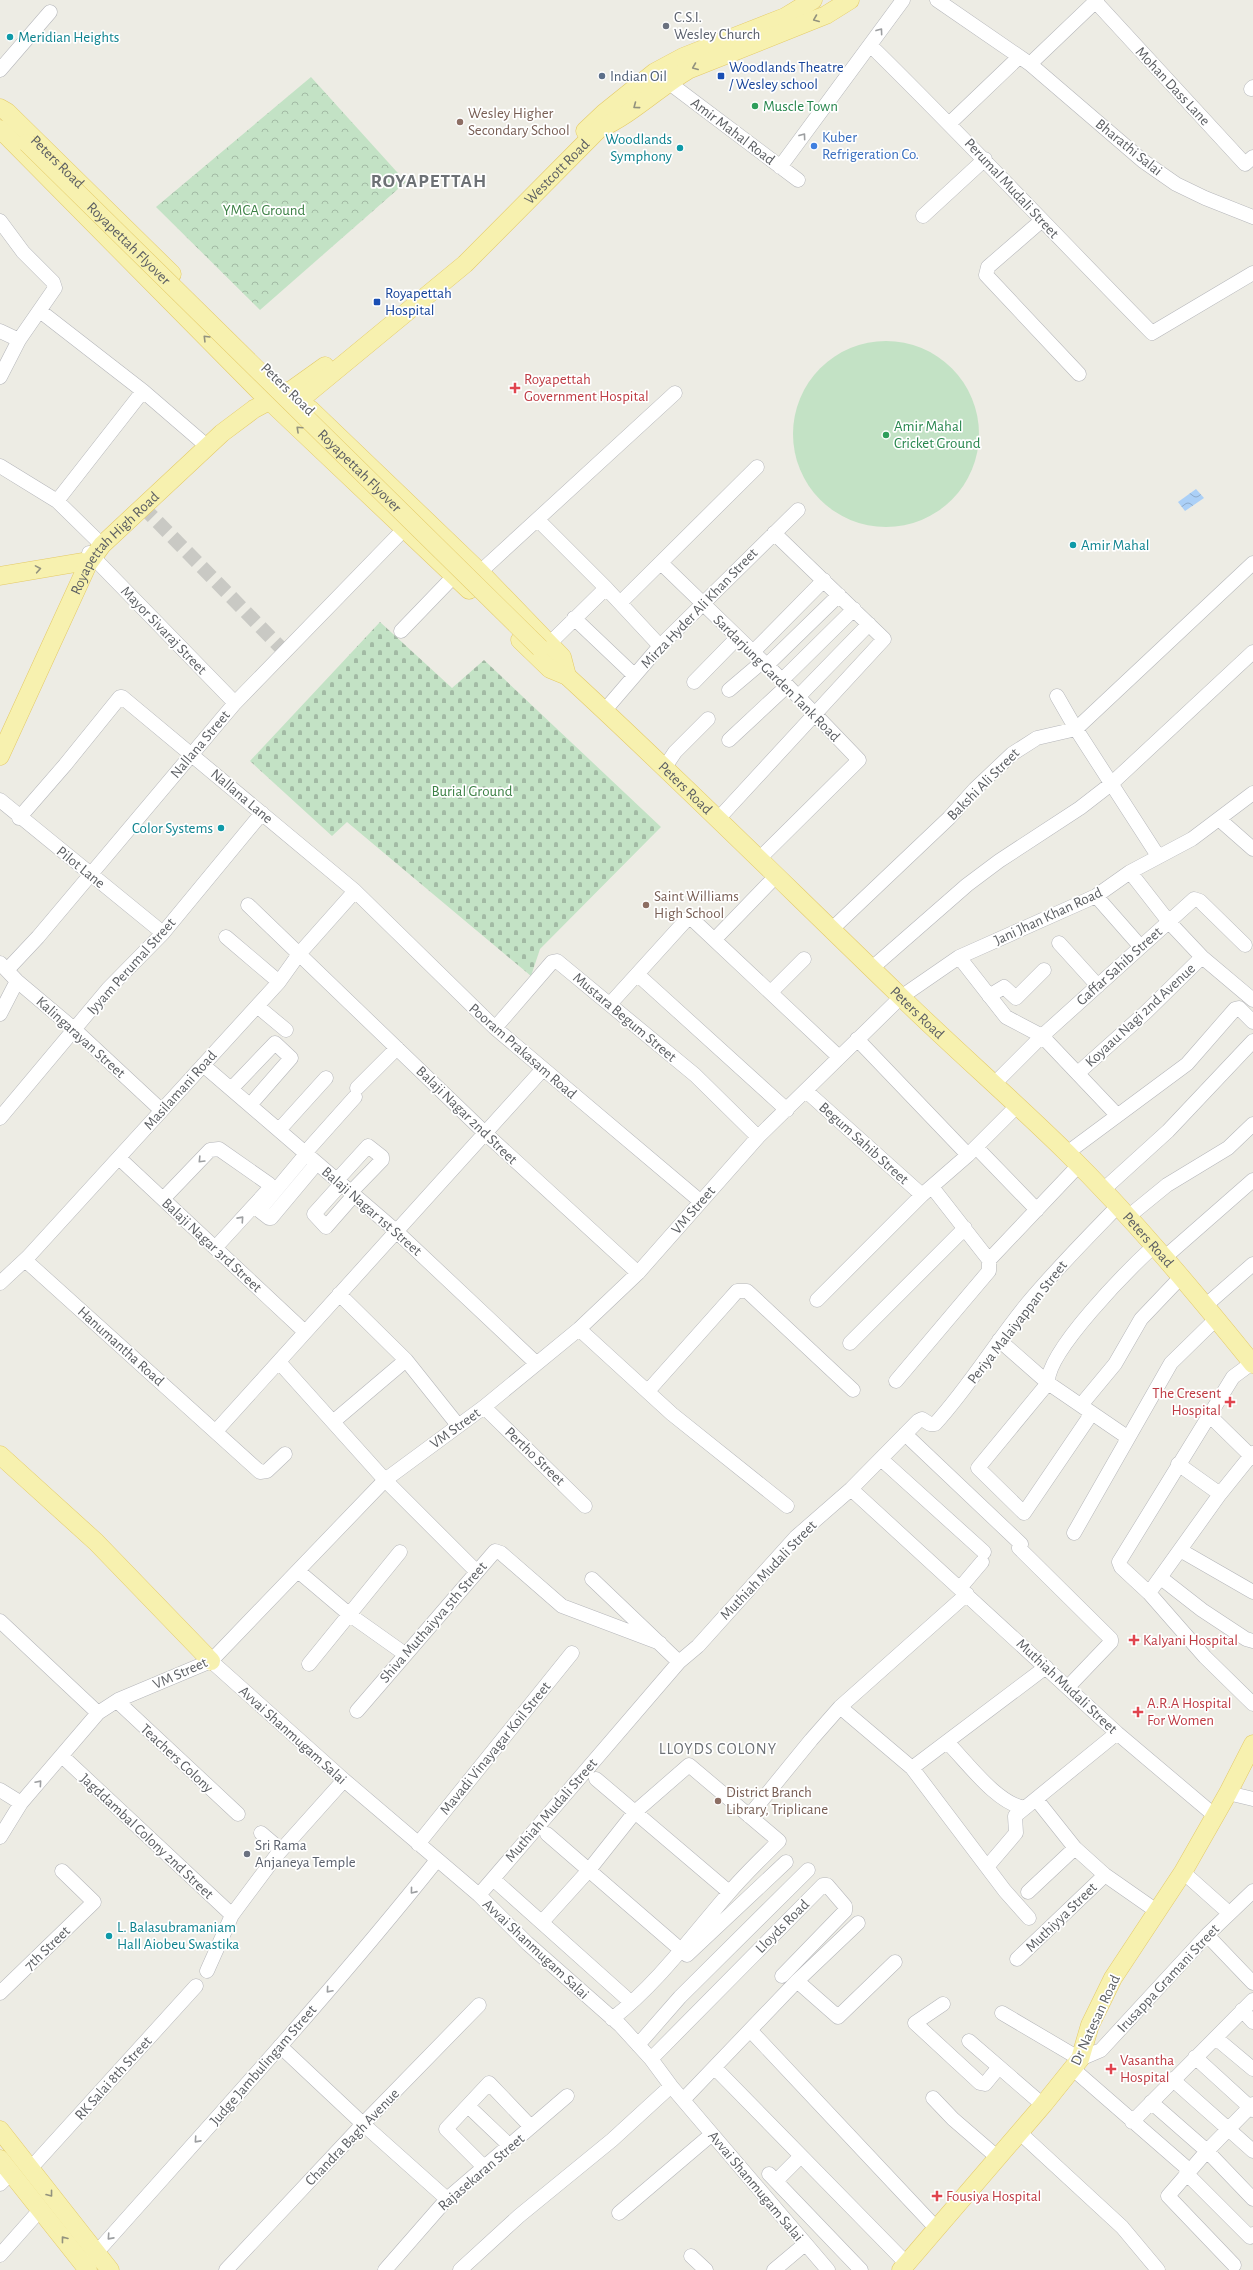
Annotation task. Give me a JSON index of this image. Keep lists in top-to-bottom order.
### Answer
{
  "streets": {
    "main road": [
      "Peters Road",
      "Westcott Road",
      "Royapettah Flyover",
      "Royapettah High Road",
      "Dr Natesan Road"
    ],
    "street": [
      "Mohan Dass Lane",
      "Amir Mahal Road",
      "Bharathi Salai",
      "Perumal Mudali Street",
      "Mirza Hyder Ali Khan Street",
      "Mayor Sivaraj Street",
      "Sardarjung Garden Tank Road",
      "Nallana Street",
      "Bakshi Ali Street",
      "Nallana Lane",
      "Pilot Lane",
      "Jani Jhan Khan Road",
      "Iyyam Perumal Street",
      "Gaffar Sahib Street",
      "Koyaau Nagi 2nd Avenue",
      "Mustara Begum Street",
      "Kalingarayan Street",
      "Pooram Prakasam Road",
      "Masilamani Road",
      "Balaji Nagar 2nd Street",
      "Begum Sahib Street",
      "VM Street",
      "Balaji Nagar 1st Street",
      "Balaji Nagar 3rd Street",
      "Periya Malaiyappan Street",
      "Hanumantha Road",
      "Pertho Street",
      "Muthiah Mudali Street",
      "Shiva Muthaiyva 5th Street",
      "Avvai Shanmugam Salai",
      "Mavadi Vinayagar Koil Street",
      "Teachers Colony",
      "Jagddambal Colony 2nd Street",
      "Muthiyya Street",
      "Lloyds Road",
      "7th Street",
      "Irusappa Gramani Street",
      "Judge Jambulingam Street",
      "RK Salai 8th Street",
      "Chandra Bagh Avenue",
      "Rajasekaran Street"
    ]
  },
  "crossings": [
    ["Amir Mahal Road", "Westcott Road"],
    ["Peters Road", "Westcott Road"],
    ["Peters Road", "Royapettah Flyover"],
    ["Peters Road", "Royapettah High Road"],
    ["Peters Road", "Mirza Hyder Ali Khan Street"],
    ["Peters Road", "Sardarjung Garden Tank Road"],
    ["Peters Road", "Nallana Street"],
    ["Peters Road", "Bakshi Ali Street"],
    ["Peters Road", "Jani Jhan Khan Road"],
    ["Peters Road", "Gaffar Sahib Street"],
    ["Peters Road", "VM Street"],
    ["Peters Road", "Periya Malaiyappan Street"],
    ["Royapettah High Road", "Mayor Sivaraj Street"],
    ["Mirza Hyder Ali Khan Street", "Sardarjung Garden Tank Road"],
    ["Mayor Sivaraj Street", "Nallana Street"],
    ["Nallana Street", "Nallana Lane"],
    ["Nallana Street", "Pilot Lane"],
    ["Nallana Street", "Kalingarayan Street"],
    ["Nallana Lane", "Pilot Lane"],
    ["Nallana Lane", "Iyyam Perumal Street"],
    ["Nallana Lane", "Pooram Prakasam Road"],
    ["Nallana Lane", "Masilamani Road"],
    ["Pilot Lane", "Iyyam Perumal Street"],
    ["Jani Jhan Khan Road", "VM Street"],
    ["Iyyam Perumal Street", "Kalingarayan Street"],
    ["Mustara Begum Street", "Pooram Prakasam Road"],
    ["Mustara Begum Street", "VM Street"],
    ["Kalingarayan Street", "Masilamani Road"],
    ["Pooram Prakasam Road", "Masilamani Road"],
    ["Pooram Prakasam Road", "VM Street"],
    ["Masilamani Road", "Balaji Nagar 2nd Street"],
    ["Masilamani Road", "Balaji Nagar 1st Street"],
    ["Masilamani Road", "Balaji Nagar 3rd Street"],
    ["Masilamani Road", "Hanumantha Road"],
    ["Balaji Nagar 2nd Street", "VM Street"],
    ["Begum Sahib Street", "VM Street"],
    ["VM Street", "Balaji Nagar 1st Street"],
    ["VM Street", "Pertho Street"],
    ["VM Street", "Avvai Shanmugam Salai"],
    ["VM Street", "Teachers Colony"],
    ["VM Street", "Jagddambal Colony 2nd Street"],
    ["Muthiah Mudali Street", "Avvai Shanmugam Salai"],
    ["Muthiah Mudali Street", "Dr Natesan Road"],
    ["Avvai Shanmugam Salai", "Mavadi Vinayagar Koil Street"],
    ["Avvai Shanmugam Salai", "Lloyds Road"],
    ["Avvai Shanmugam Salai", "Judge Jambulingam Street"],
    ["Irusappa Gramani Street", "Dr Natesan Road"]
  ],
  "districts": ["ROYAPETTAH", "LLOYDS COLONY"],
  "parks": ["YMCA Ground", "Burial Ground"],
  "places": {
    "other": [
      "C.S.I. Wesley Church",
      "Meridian Heights",
      "Indian Oil",
      "Muscle Town",
      "Wesley Higher Secondary School",
      "Kuber Refrigeration Co.",
      "Woodlands Symphony",
      "Amir Mahal Cricket Ground",
      "Amir Mahal",
      "Color Systems",
      "Saint Williams High School",
      "District Branch Library, Triplicane",
      "Sri Rama Anjaneya Temple",
      "L. Balasubramaniam Hall Aiobeu Swastika"
    ],
    "transit": ["Woodlands Theatre / Wesley school", "Royapettah Hospital"],
    "health": [
      "Royapettah Government Hospital",
      "The Cresent Hospital",
      "Kalyani Hospital",
      "A.R.A Hospital For Women",
      "Vasantha Hospital",
      "Fousiya Hospital"
    ]
  }
}
